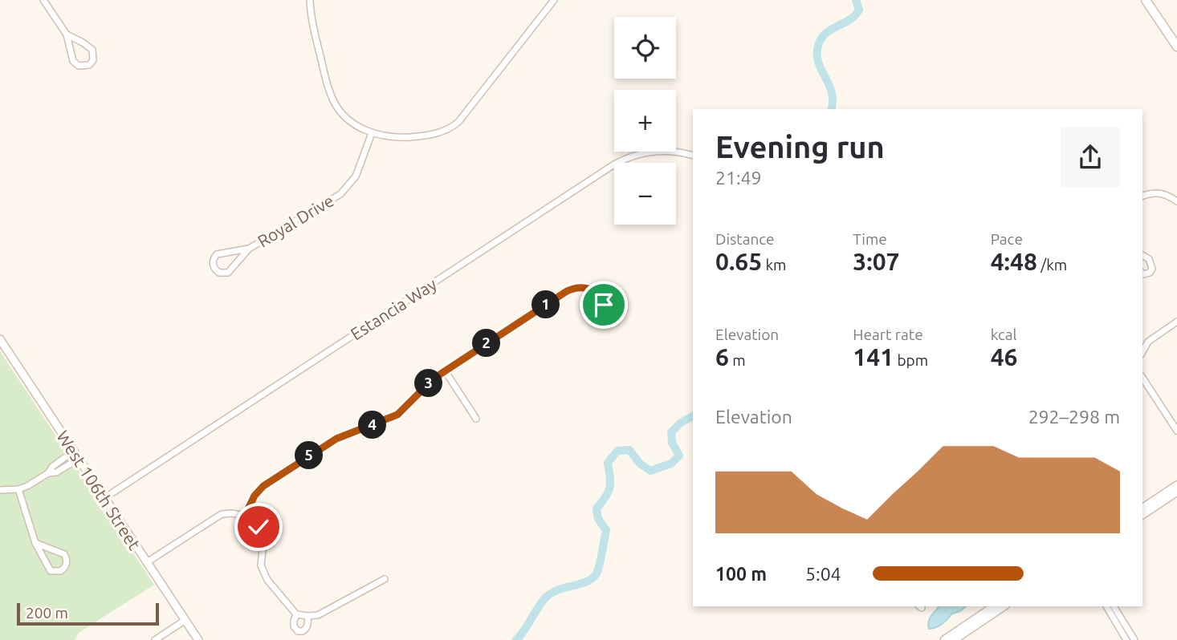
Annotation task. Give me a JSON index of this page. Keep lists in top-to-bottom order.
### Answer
{
  "streets": {
    "street": ["Royal Drive", "Estancia Way", "West 106th Street"]
  },
  "crossings": [
    ["Estancia Way", "West 106th Street"]
  ],
  "scale_bar": "200 m",
  "page": {
    "map_buttons": ["+", "−"],
    "heading": ["Evening run", "21:49"],
    "stats": [
      ["Distance", "0.65 km"],
      ["Time", "3:07"],
      ["Pace", "4:48 /km"],
      ["Elevation", "6 m"],
      ["Heart rate", "141 bpm"],
      ["kcal", "46"]
    ],
    "pins": [
      "1",
      "2",
      "3",
      "4",
      "5"
    ],
    "chart": ["Elevation", "292–298 m"],
    "list": [
      {
        "name": "100 m",
        "note": "5:04"
      }
    ],
    "scale": "200 m"
  }
}
